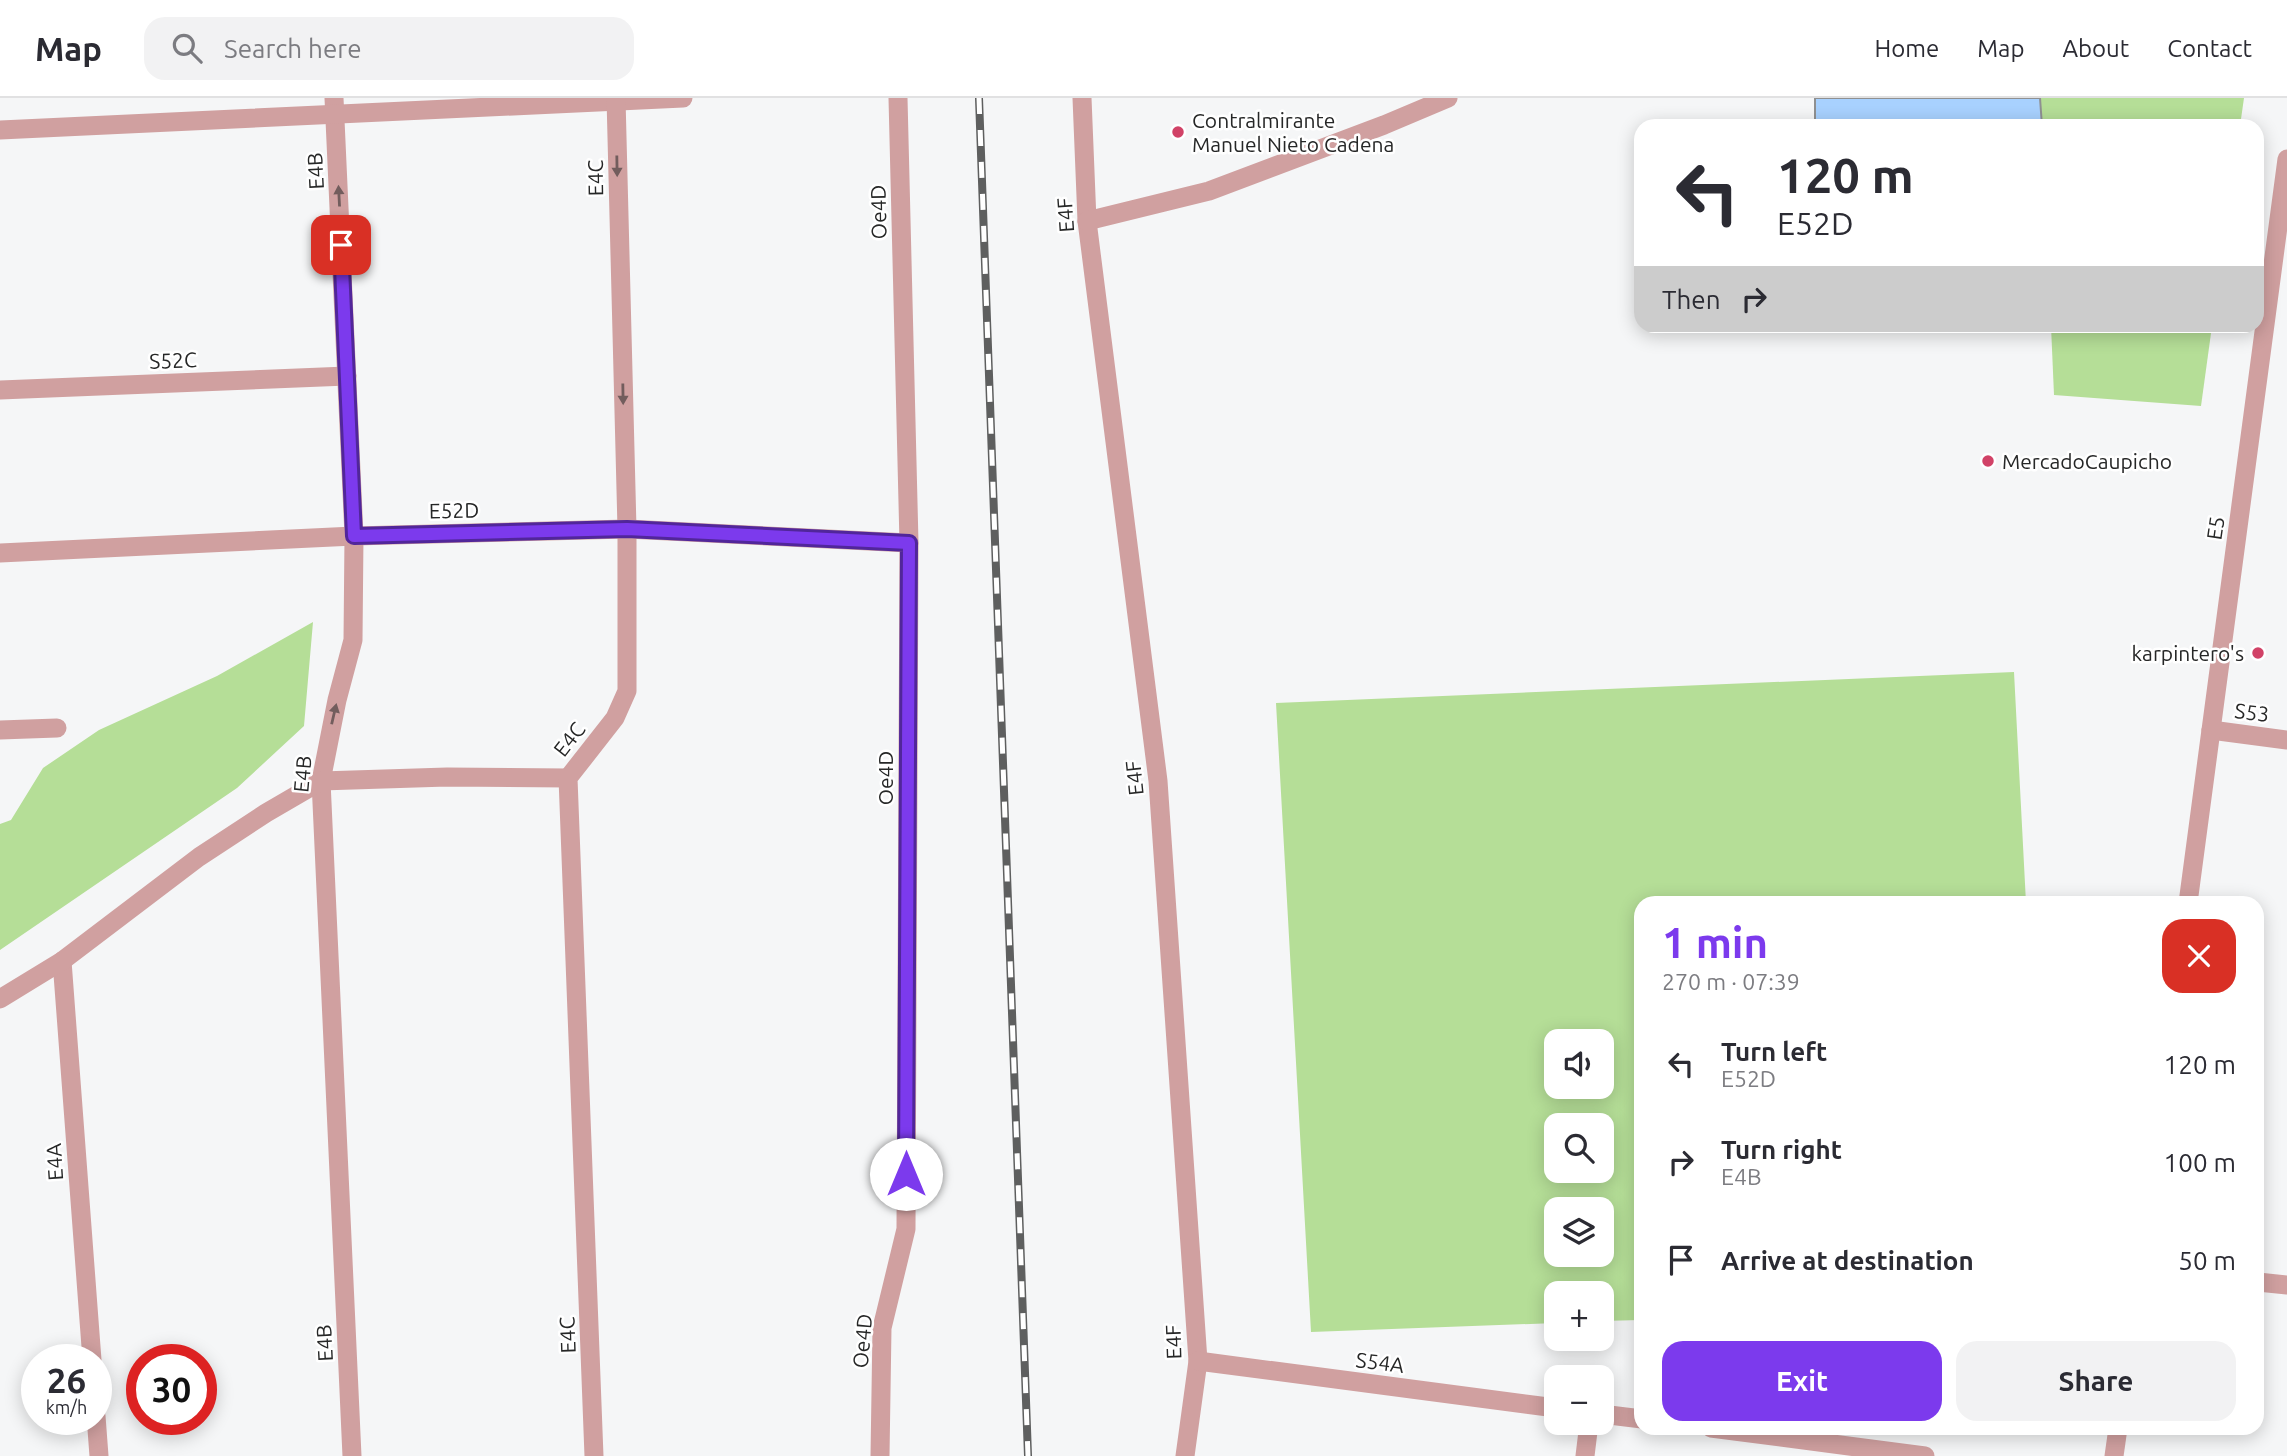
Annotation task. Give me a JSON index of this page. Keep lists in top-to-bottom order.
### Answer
{
  "streets": {
    "street": [
      "E4B",
      "E4C",
      "Oe4D",
      "E4F",
      "S52C",
      "E52D",
      "E5",
      "S53",
      "E4A",
      "S54A"
    ]
  },
  "crossings": [
    ["E4B", "S52C"],
    ["E4B", "E52D"],
    ["E4C", "E52D"],
    ["Oe4D", "E52D"],
    ["E4F", "S54A"],
    ["E5", "S53"]
  ],
  "one_way": ["E4B"],
  "places": ["Contralmirante Manuel Nieto Cadena", "MercadoCaupicho", "karpintero's"],
  "page": {
    "header": "Map",
    "search": "Search here",
    "nav": [
      "Home",
      "Map",
      "About",
      "Contact"
    ],
    "turn": ["120 m", "E52D"],
    "then": "Then",
    "heading": ["1 min", "270 m · 07:39"],
    "list": [
      {
        "name": "Turn left",
        "note": "E52D",
        "value": "120 m"
      },
      {
        "name": "Turn right",
        "note": "E4B",
        "value": "100 m"
      },
      {
        "name": "Arrive at destination",
        "value": "50 m"
      }
    ],
    "map_buttons": ["+", "−"],
    "buttons": ["Exit", "Share"],
    "speed": "26 km/h",
    "limit": "30"
  }
}
